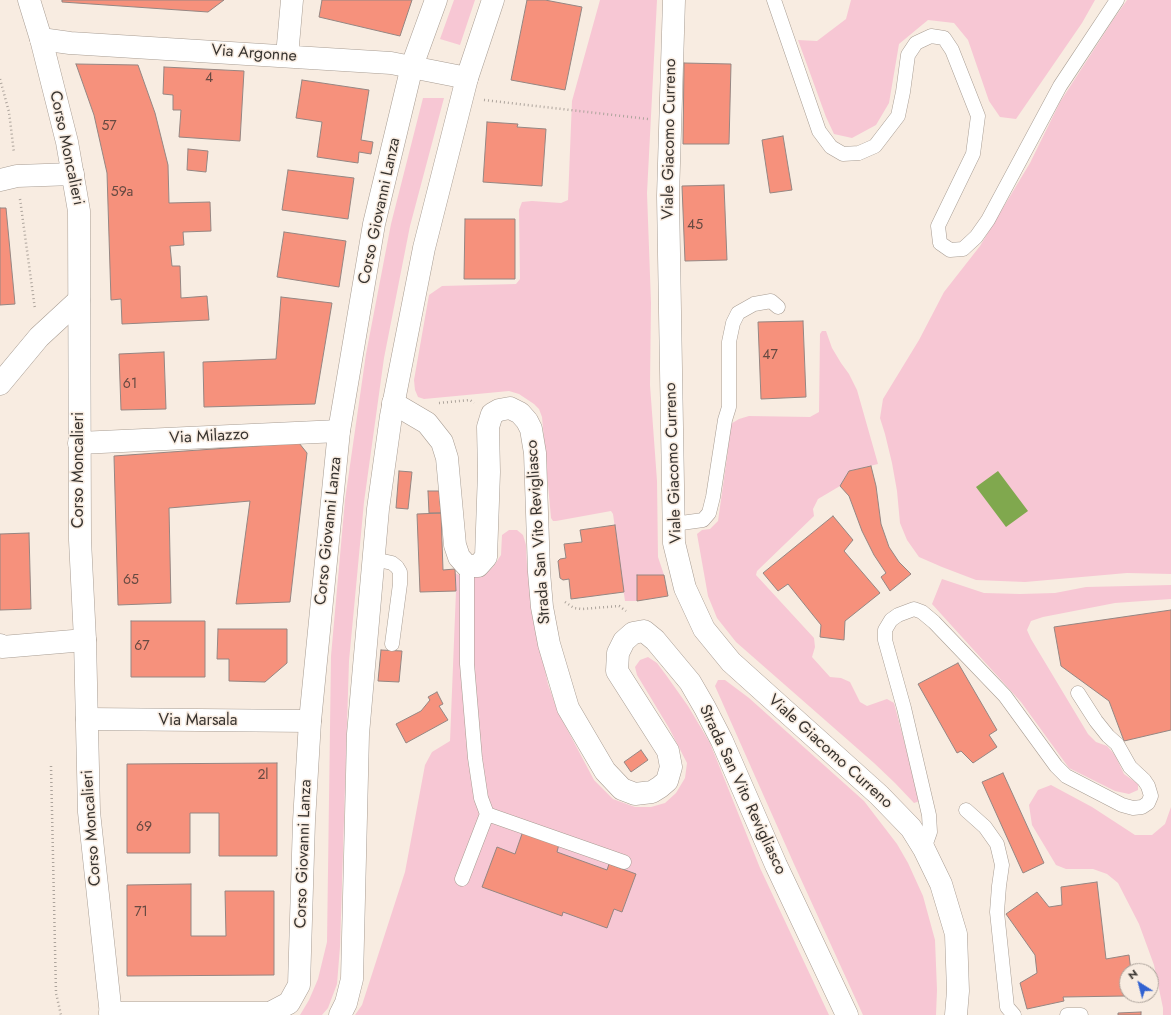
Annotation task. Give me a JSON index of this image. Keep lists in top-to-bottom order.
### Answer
{
  "streets": {
    "street": [
      "Via Argonne",
      "Viale Giacomo Curreno",
      "Corso Moncalieri",
      "Corso Giovanni Lanza",
      "Via Milazzo",
      "Strada San Vito Revigliasco",
      "Via Marsala"
    ]
  },
  "crossings": [
    ["Via Argonne", "Corso Moncalieri"],
    ["Via Argonne", "Corso Giovanni Lanza"],
    ["Corso Moncalieri", "Corso Giovanni Lanza"],
    ["Corso Moncalieri", "Via Milazzo"],
    ["Corso Moncalieri", "Via Marsala"],
    ["Corso Giovanni Lanza", "Via Milazzo"],
    ["Corso Giovanni Lanza", "Via Marsala"]
  ],
  "house_numbers": [
    "4",
    "57",
    "59a",
    "45",
    "47",
    "61",
    "65",
    "67",
    "2l",
    "69",
    "71"
  ],
  "north": "top left"
}
